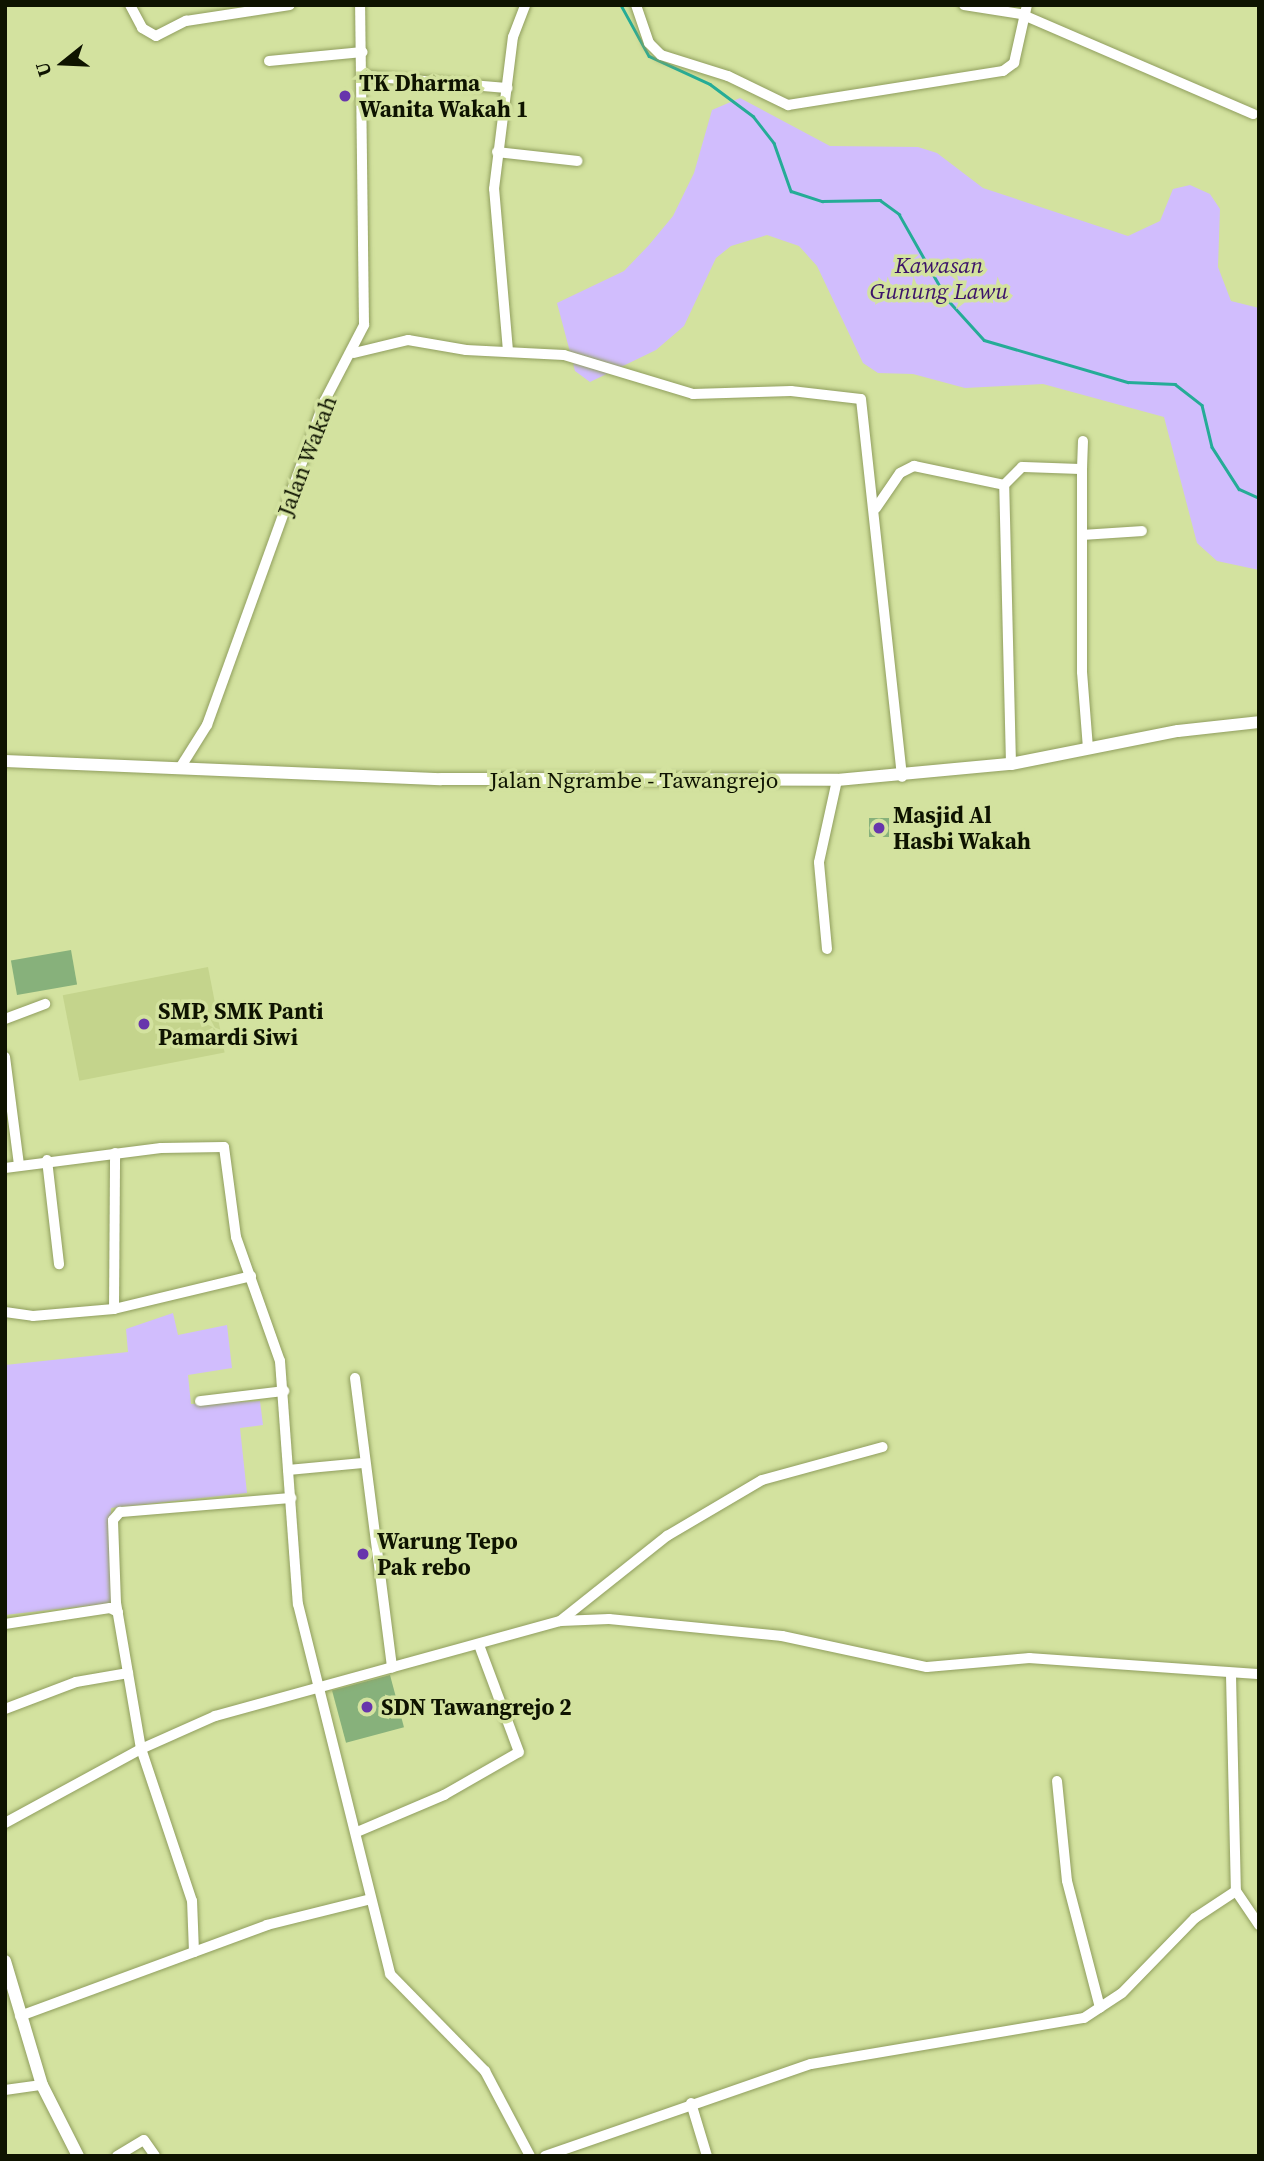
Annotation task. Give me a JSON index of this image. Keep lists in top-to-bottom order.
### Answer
{
  "streets": {
    "main road": ["Jalan Ngrambe - Tawangrejo"],
    "street": ["Jalan Wakah"]
  },
  "crossings": [
    ["Jalan Wakah", "Jalan Ngrambe - Tawangrejo"]
  ],
  "parks": ["Kawasan Gunung Lawu"],
  "places": [
    "TK Dharma Wanita Wakah 1",
    "Masjid Al Hasbi Wakah",
    "SMP, SMK Panti Pamardi Siwi",
    "Warung Tepo Pak rebo",
    "SDN Tawangrejo 2"
  ],
  "north": "left"
}
